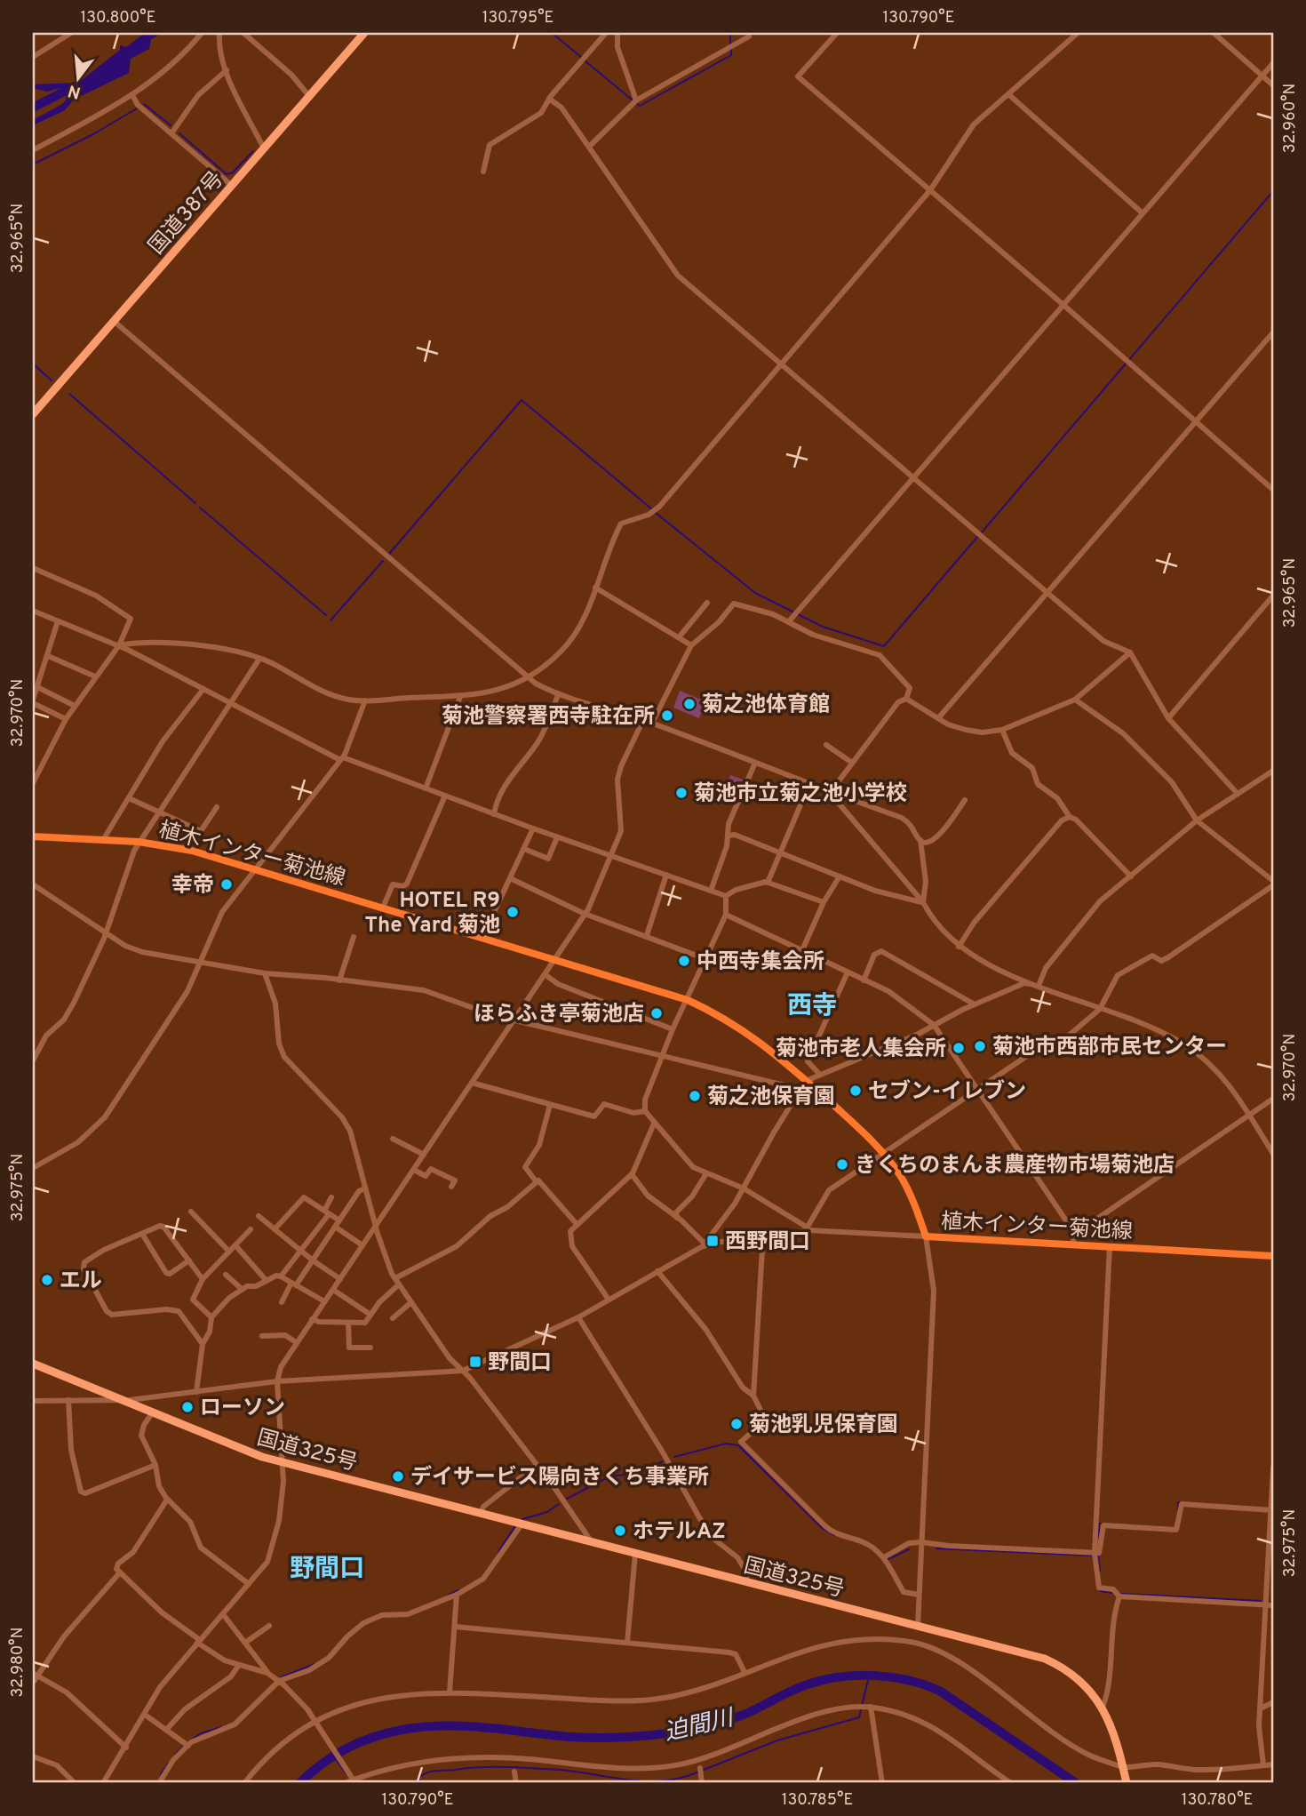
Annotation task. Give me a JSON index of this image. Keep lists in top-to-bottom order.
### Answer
{
  "streets": {
    "highway": ["国道387号", "国道325号"],
    "main road": ["植木インター菊池線"]
  },
  "districts": ["西寺", "野間口"],
  "water": ["迫間川"],
  "places": {
    "other": [
      "菊之池体育館",
      "菊池警察署西寺駐在所",
      "菊池市立菊之池小学校",
      "幸帝",
      "HOTEL R9 The Yard 菊池",
      "中西寺集会所",
      "ほらふき亭菊池店",
      "菊池市西部市民センター",
      "菊池市老人集会所",
      "セブン-イレブン",
      "菊之池保育園",
      "きくちのまんま農産物市場菊池店",
      "エル",
      "ローソン",
      "菊池乳児保育園",
      "デイサービス陽向きくち事業所",
      "ホテルAZ"
    ],
    "transit": ["西野間口", "野間口"]
  },
  "north": "bottom",
  "coordinates": [
    "130.800°E",
    "130.795°E",
    "130.790°E",
    "32.960°N",
    "32.965°N",
    "32.970°N",
    "32.975°N",
    "32.980°N",
    "130.785°E",
    "130.780°E"
  ]
}
